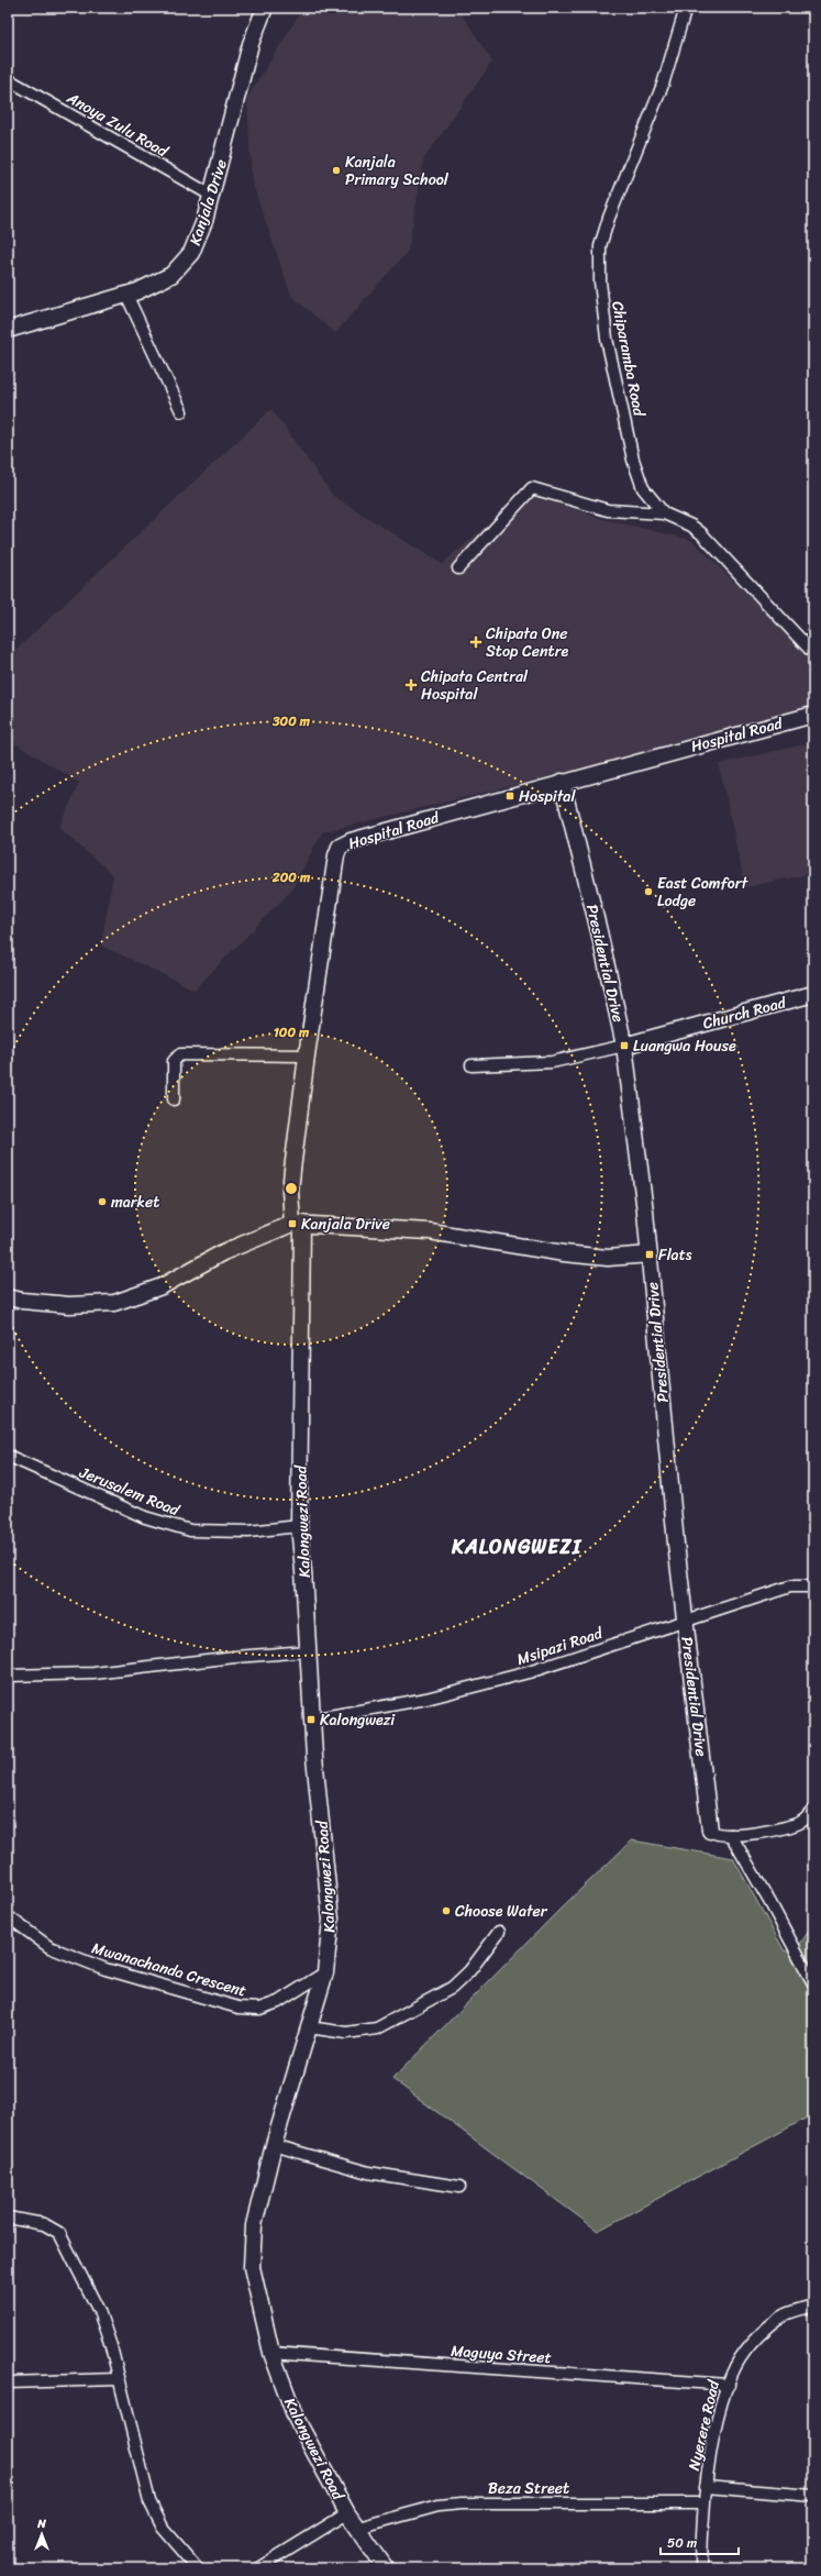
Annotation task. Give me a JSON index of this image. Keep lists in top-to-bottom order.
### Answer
{
  "streets": {
    "street": [
      "Anoya Zulu Road",
      "Kanjala Drive",
      "Chiparamba Road",
      "Hospital Road",
      "Presidential Drive",
      "Church Road",
      "Jerusalem Road",
      "Kalongwezi Road",
      "Msipazi Road",
      "Mwanachanda Crescent",
      "Maguya Street",
      "Nyerere Road",
      "Beza Street"
    ]
  },
  "crossings": [
    ["Anoya Zulu Road", "Kanjala Drive"],
    ["Hospital Road", "Presidential Drive"],
    ["Hospital Road", "Kalongwezi Road"],
    ["Presidential Drive", "Church Road"],
    ["Presidential Drive", "Msipazi Road"],
    ["Jerusalem Road", "Kalongwezi Road"],
    ["Kalongwezi Road", "Msipazi Road"],
    ["Kalongwezi Road", "Mwanachanda Crescent"],
    ["Kalongwezi Road", "Maguya Street"],
    ["Kalongwezi Road", "Beza Street"],
    ["Maguya Street", "Nyerere Road"],
    ["Nyerere Road", "Beza Street"]
  ],
  "districts": ["KALONGWEZI"],
  "places": {
    "other": [
      "Kanjala Primary School",
      "East Comfort Lodge",
      "market",
      "Choose Water"
    ],
    "health": ["Chipata One Stop Centre", "Chipata Central Hospital"],
    "transit": [
      "Hospital",
      "Luangwa House",
      "Kanjala Drive",
      "Flats",
      "Kalongwezi"
    ]
  },
  "scale_bar": "50 m",
  "north": "top",
  "rings": ["300 m", "200 m", "100 m"]
}
